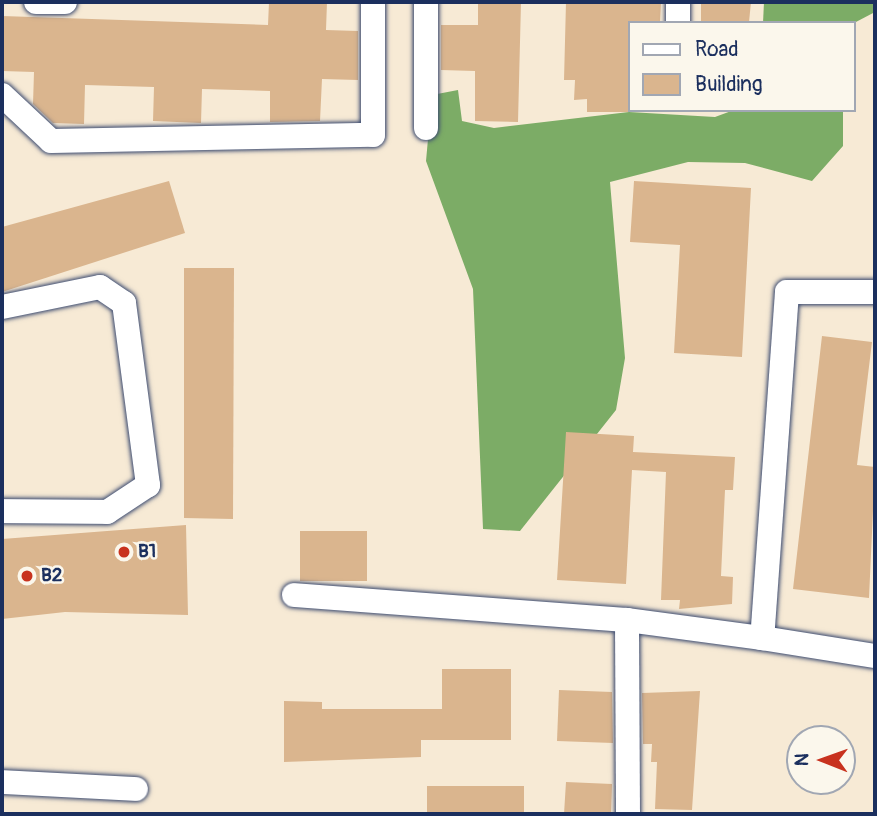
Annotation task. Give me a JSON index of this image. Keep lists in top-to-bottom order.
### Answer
{
  "places": ["B1", "B2"],
  "legend": ["Road", "Building"],
  "north": "left"
}
